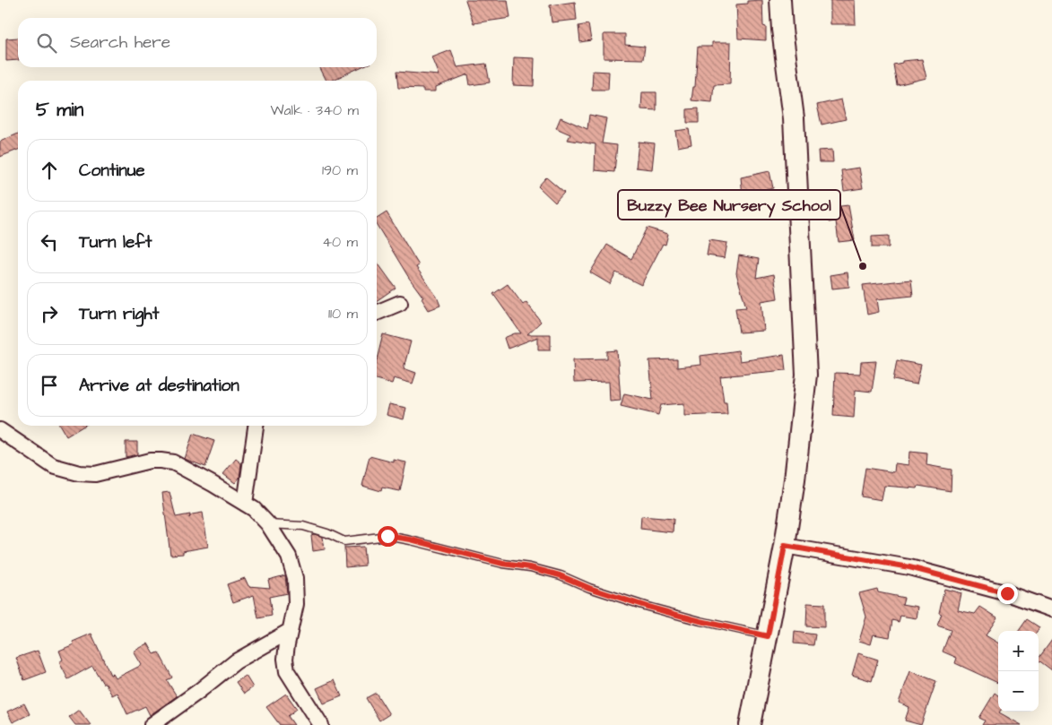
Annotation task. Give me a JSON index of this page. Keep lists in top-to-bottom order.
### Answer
{
  "places": ["Buzzy Bee Nursery School"],
  "page": {
    "search": "Search here",
    "heading": ["5 min", "Walk · 340 m"],
    "list": [
      ["Continue", "190 m"],
      ["Turn left", "40 m"],
      ["Turn right", "110 m"],
      "Arrive at destination"
    ],
    "map_buttons": ["+", "−"]
  }
}
